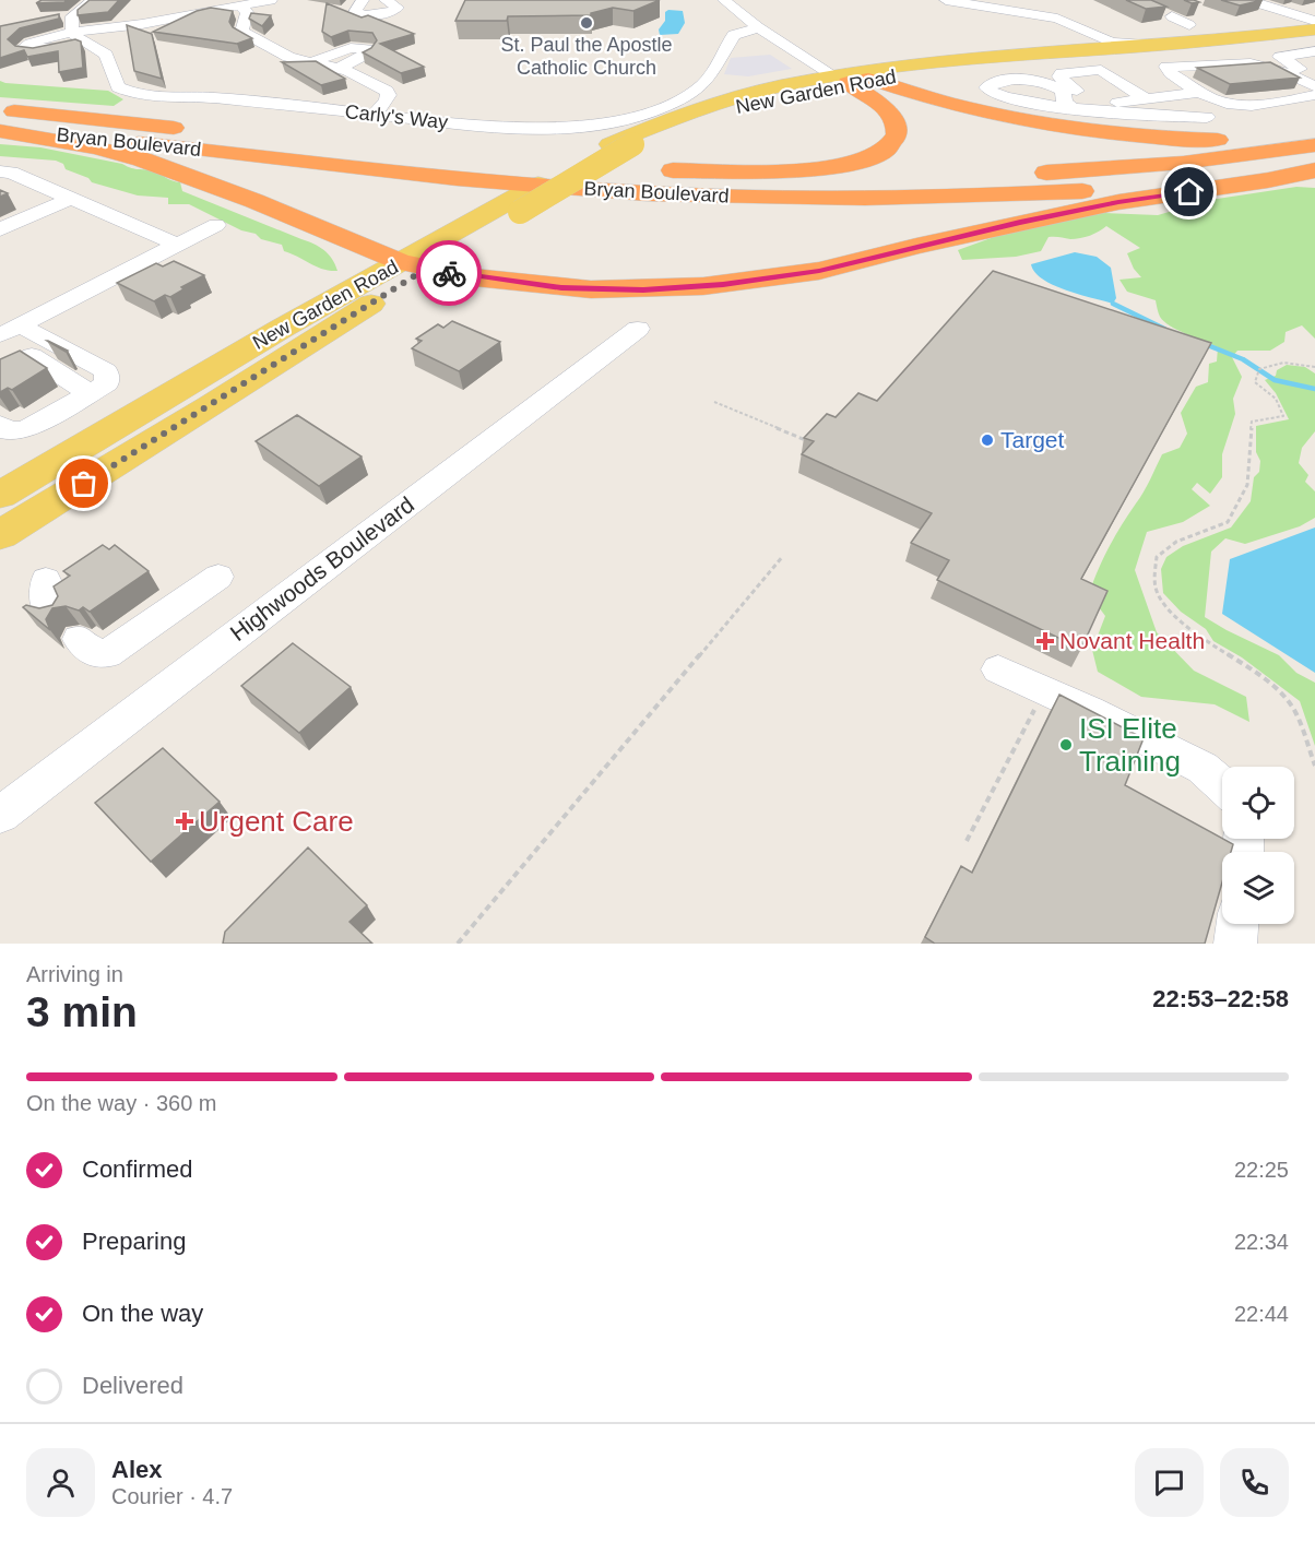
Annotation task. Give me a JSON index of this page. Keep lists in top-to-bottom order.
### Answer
{
  "streets": {
    "highway": ["Bryan Boulevard"],
    "main road": ["New Garden Road"],
    "street": ["Carly's Way", "Highwoods Boulevard"]
  },
  "places": {
    "other": ["St. Paul the Apostle Catholic Church", "Target", "ISI Elite Training"],
    "health": ["Novant Health", "Urgent Care"]
  },
  "page": {
    "heading": ["3 min", "Arriving in", "22:53–22:58"],
    "panel": ["Alex", "Courier · 4.7"],
    "bar": "On the way · 360 m",
    "list": [
      ["Confirmed", "22:25"],
      ["Preparing", "22:34"],
      ["On the way", "22:44"],
      "Delivered"
    ]
  }
}
